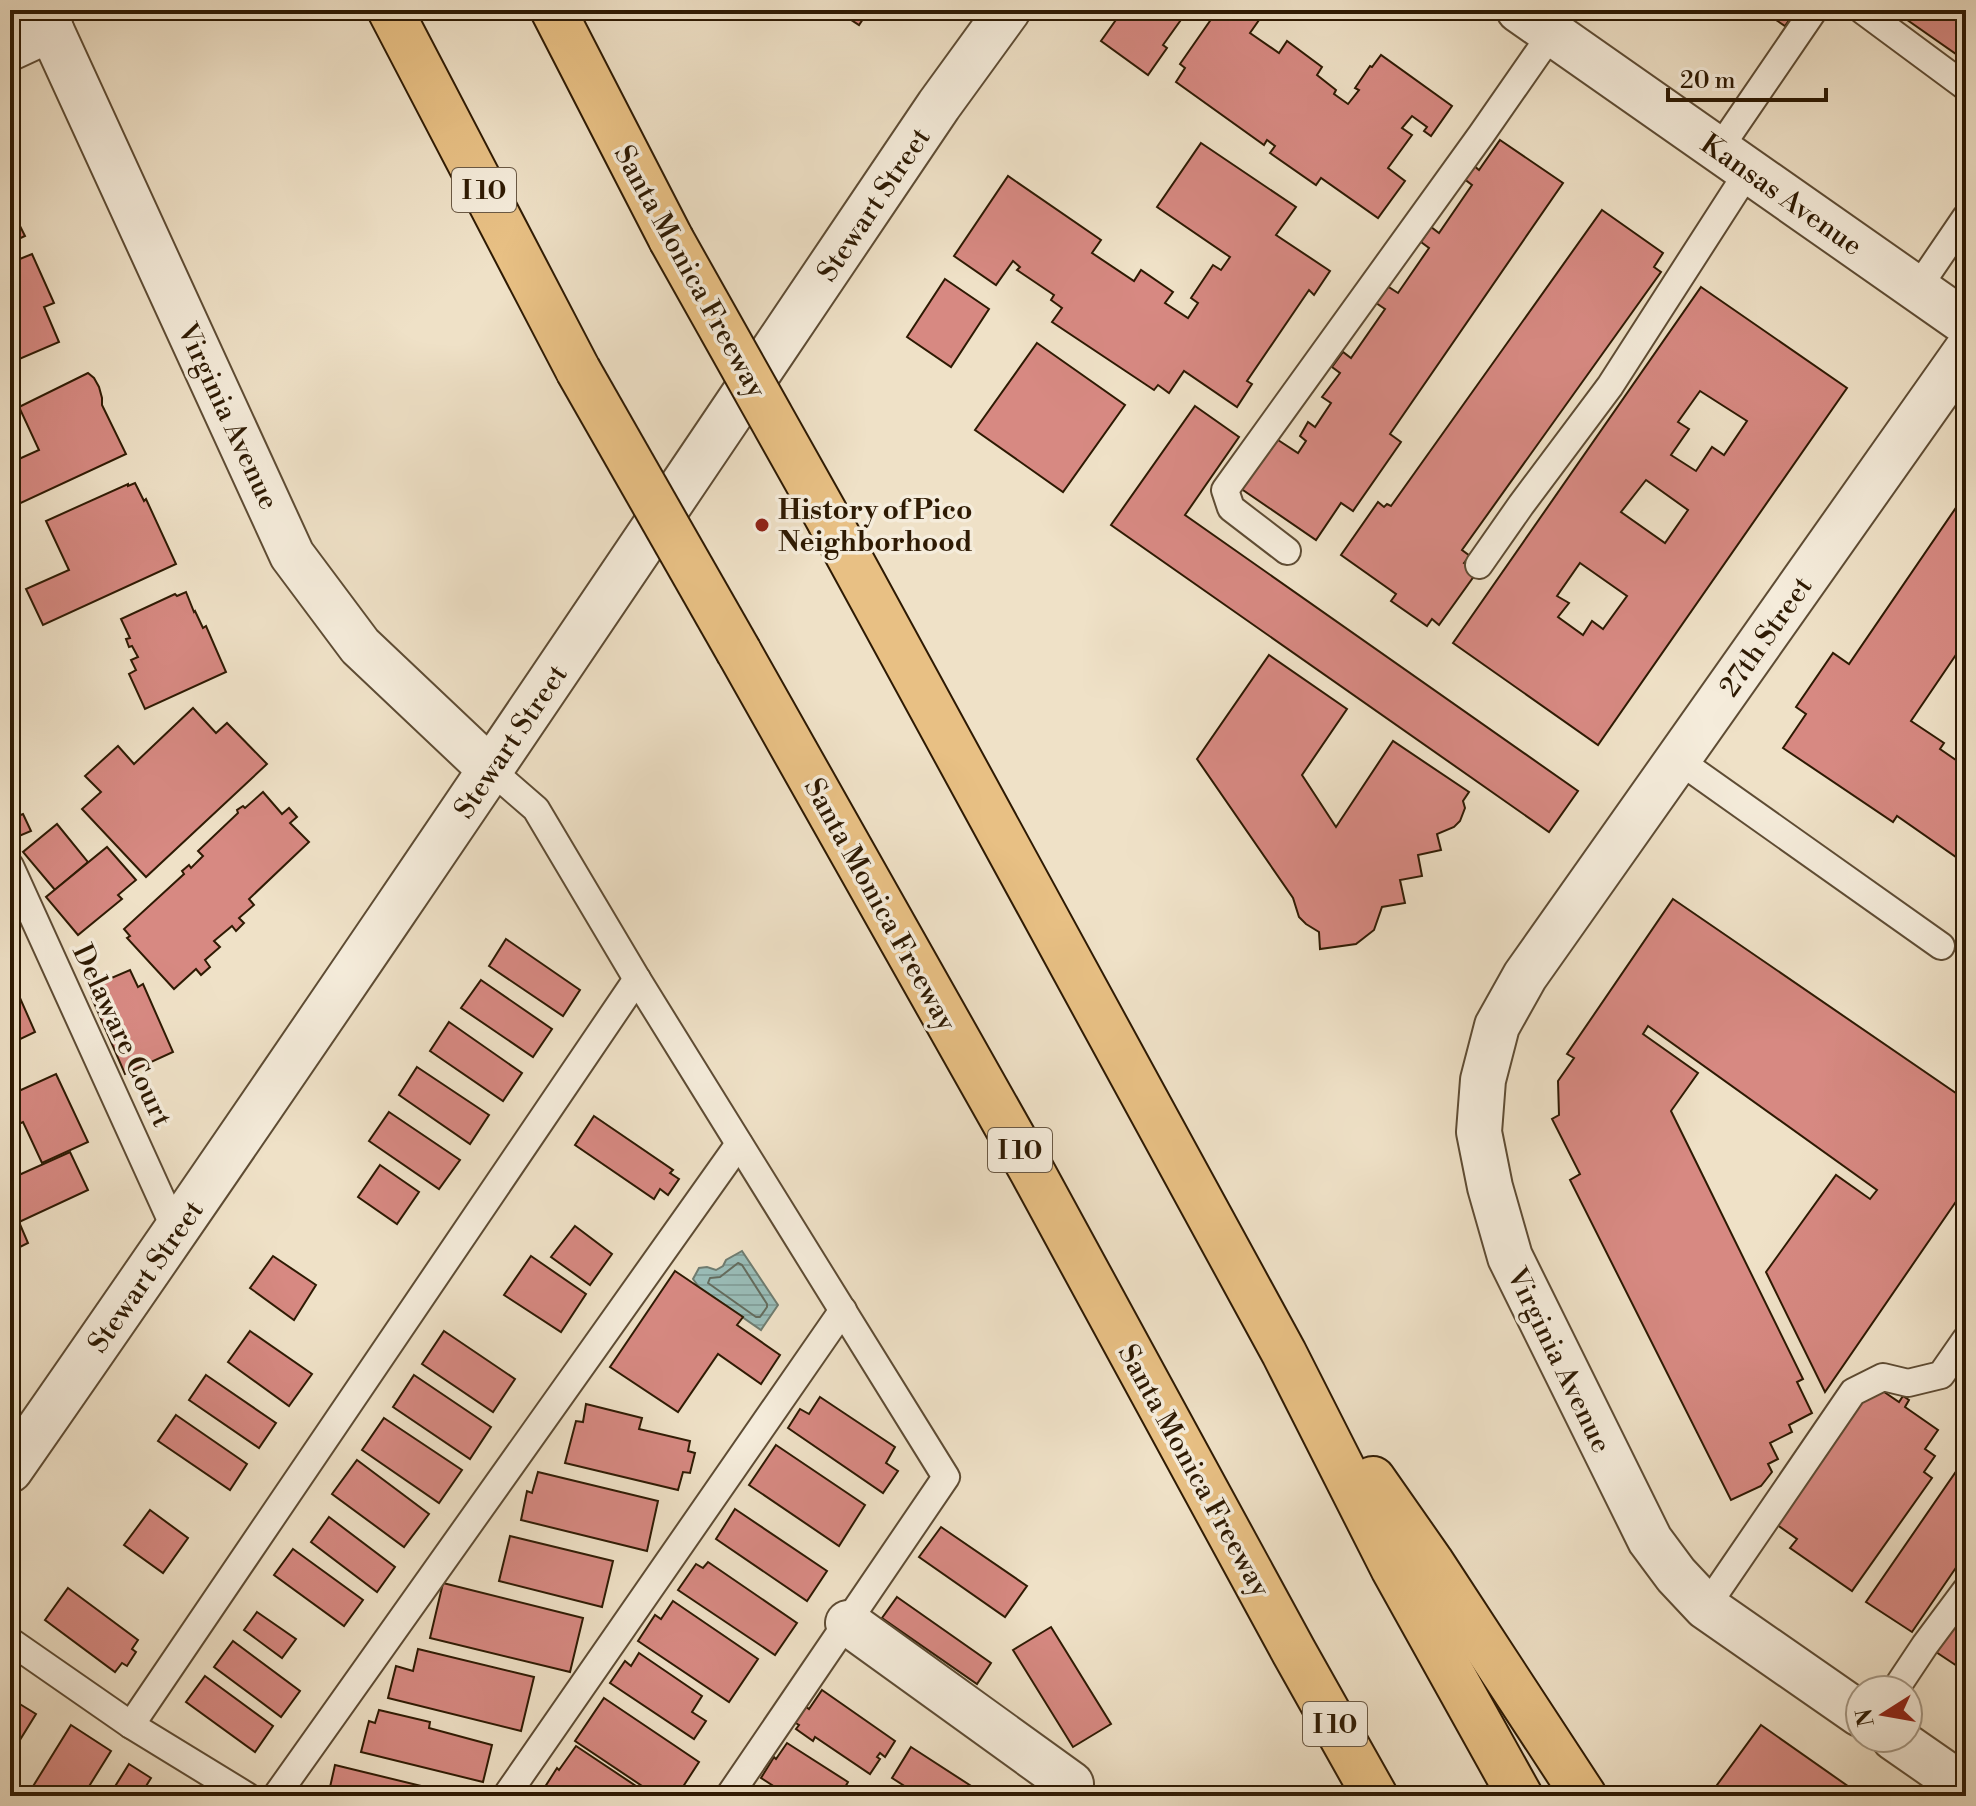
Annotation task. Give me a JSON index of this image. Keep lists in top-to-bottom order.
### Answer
{
  "streets": {
    "highway": ["I 10", "Santa Monica Freeway"],
    "street": [
      "Kansas Avenue",
      "Stewart Street",
      "Virginia Avenue",
      "27th Street"
    ],
    "lane": ["Delaware Court"]
  },
  "crossings": [
    ["Stewart Street", "Virginia Avenue"],
    ["Stewart Street", "Delaware Court"],
    ["Virginia Avenue", "27th Street"]
  ],
  "places": ["History of Pico Neighborhood"],
  "scale_bar": "20 m",
  "north": "left"
}
